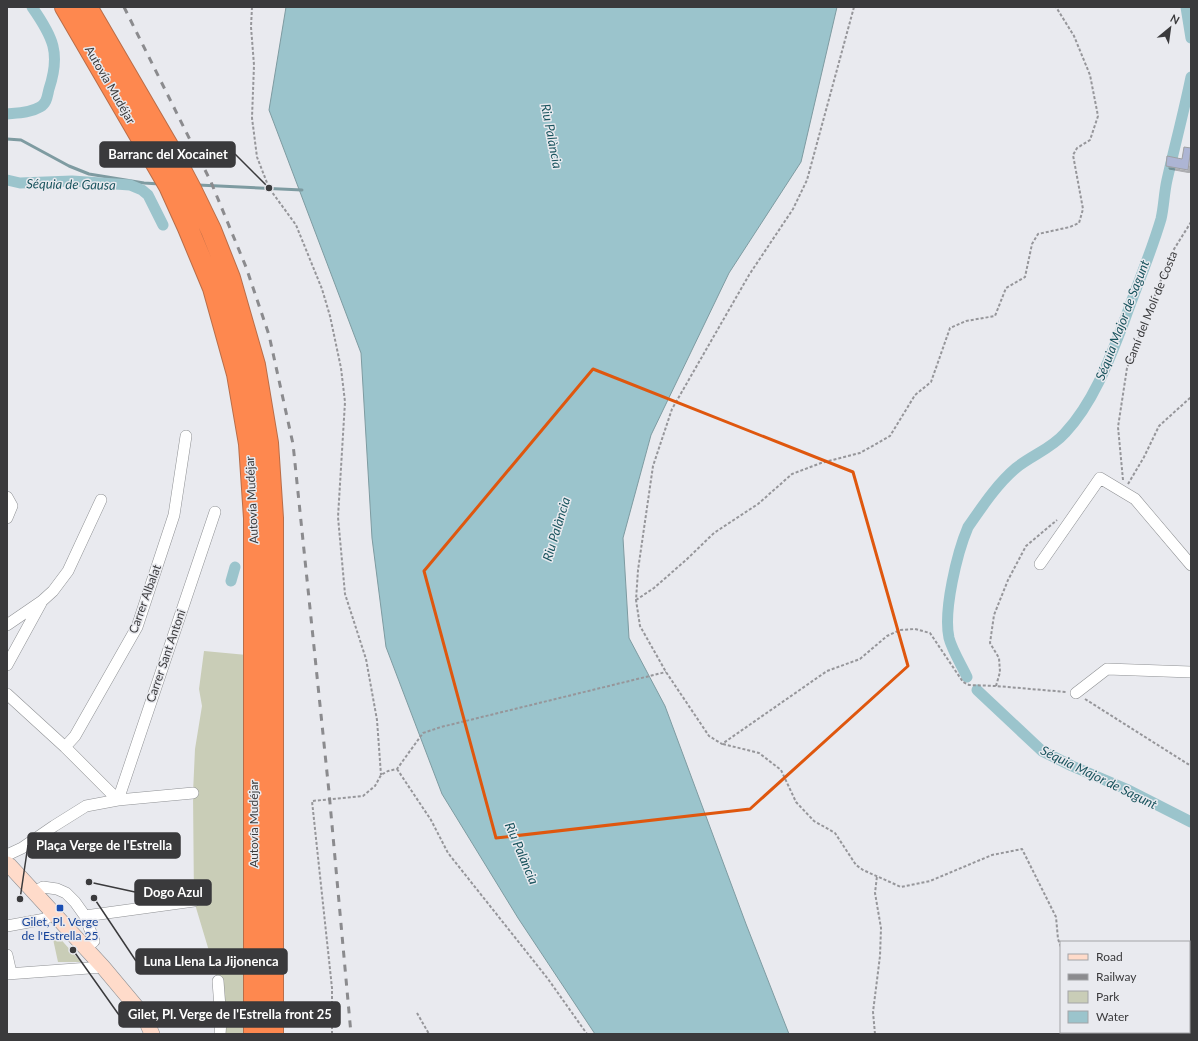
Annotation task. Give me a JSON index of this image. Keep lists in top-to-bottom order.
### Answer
{
  "streets": {
    "highway": ["Autovía Mudéjar"],
    "street": ["Carrer Albalat", "Carrer Sant Antoni"],
    "path": ["Camí del Molí de Costa"]
  },
  "water": ["Riu Palància", "Séquia de Gausa", "Séquia Major de Sagunt"],
  "places": {
    "other": [
      "Barranc del Xocainet",
      "Dogo Azul",
      "Luna Llena La Jijonenca",
      "Plaça Verge de l'Estrella",
      "Gilet, Pl. Verge de l'Estrella front 25"
    ],
    "transit": ["Gilet, Pl. Verge de l'Estrella 25"]
  },
  "legend": [
    "Road",
    "Railway",
    "Park",
    "Water"
  ],
  "north": "top right"
}
